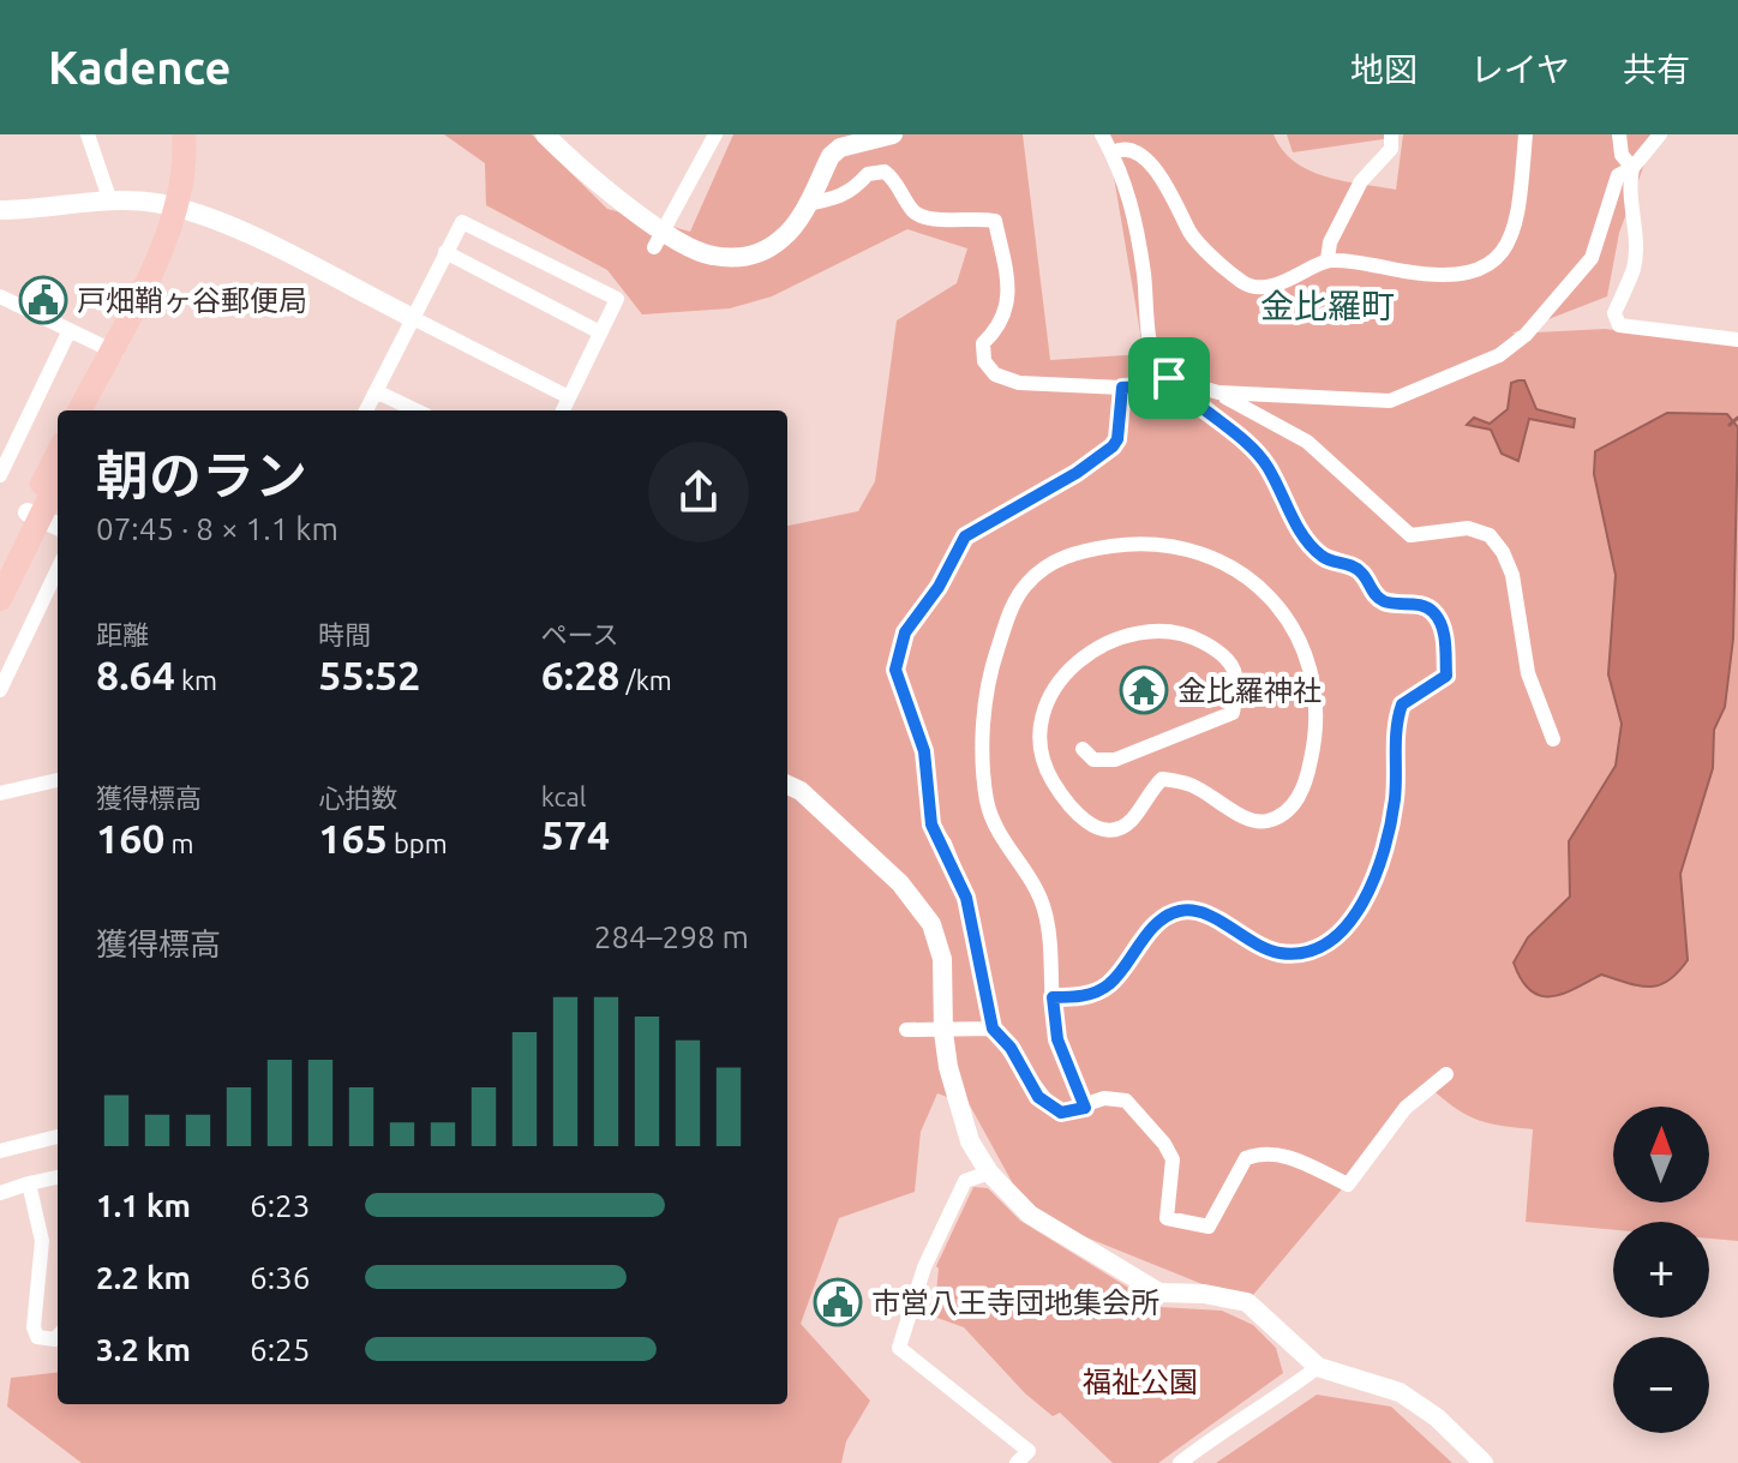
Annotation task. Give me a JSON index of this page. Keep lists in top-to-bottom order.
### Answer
{
  "districts": ["金比羅町"],
  "parks": ["福祉公園"],
  "places": {
    "public building": ["戸畑鞘ヶ谷郵便局", "市営八王寺団地集会所"],
    "temple": ["金比羅神社"]
  },
  "north": "top",
  "page": {
    "header": "Kadence",
    "nav": ["地図", "レイヤ", "共有"],
    "heading": ["朝のラン", "07:45 · 8 × 1.1 km"],
    "stats": [
      ["距離", "8.64 km"],
      ["時間", "55:52"],
      ["ペース", "6:28 /km"],
      ["獲得標高", "160 m"],
      ["心拍数", "165 bpm"],
      ["kcal", "574"]
    ],
    "chart": ["獲得標高", "284–298 m"],
    "map_buttons": ["+", "−"],
    "list": [
      {
        "name": "1.1 km",
        "note": "6:23"
      },
      {
        "name": "2.2 km",
        "note": "6:36"
      },
      {
        "name": "3.2 km",
        "note": "6:25"
      }
    ]
  }
}
